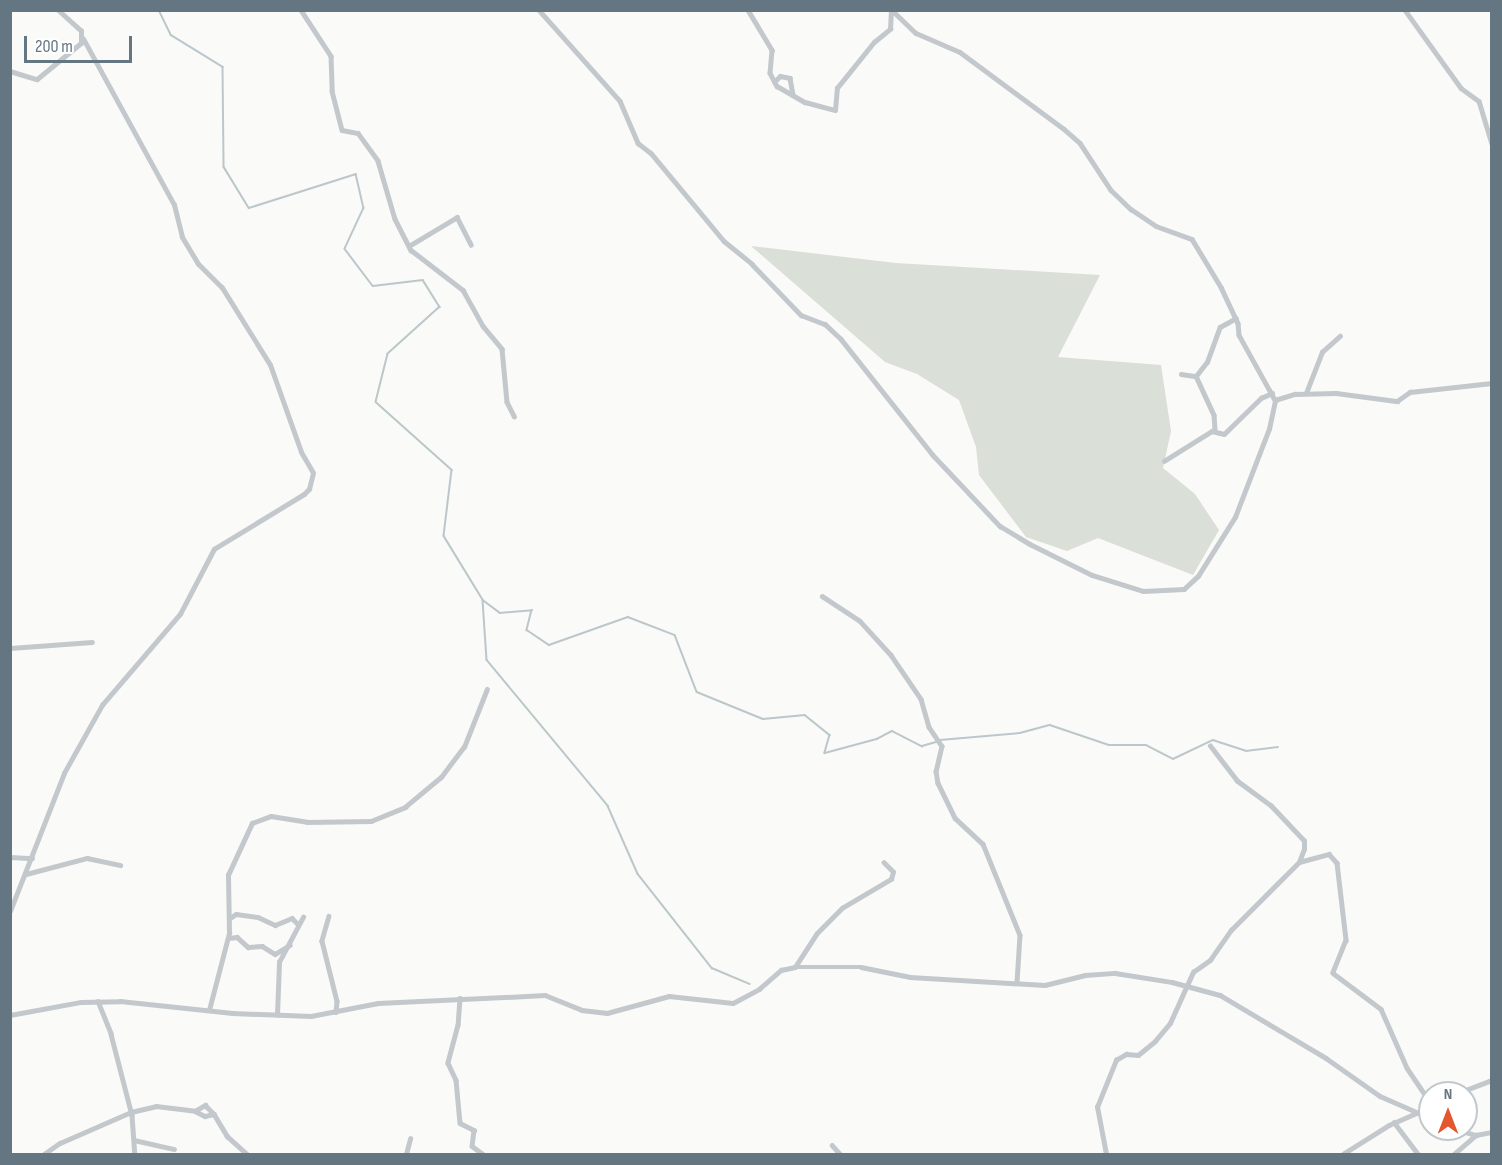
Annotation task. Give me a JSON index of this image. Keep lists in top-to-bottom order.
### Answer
{
  "scale_bar": "200 m",
  "north": "top"
}
